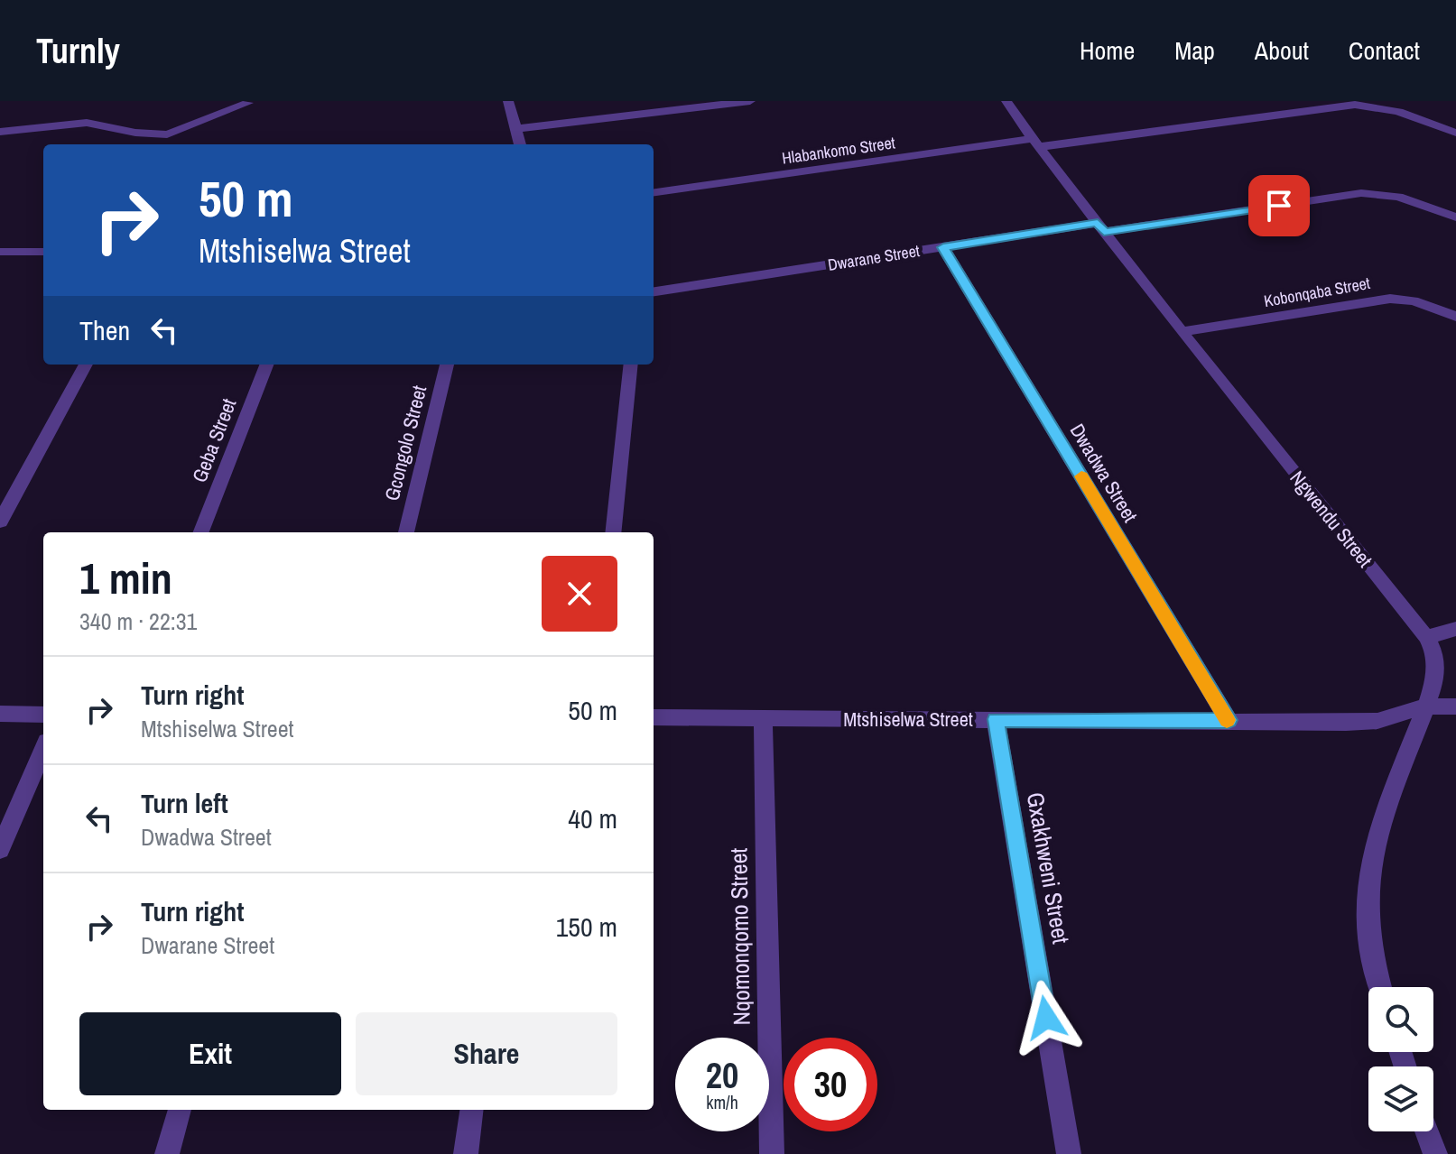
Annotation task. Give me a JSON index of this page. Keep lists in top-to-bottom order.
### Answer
{
  "streets": {
    "street": [
      "Hlabankomo Street",
      "Dwarane Street",
      "Kobonqaba Street",
      "Geba Street",
      "Gcongolo Street",
      "Dwadwa Street",
      "Ngwendu Street",
      "Mtshiselwa Street",
      "Gxakhweni Street",
      "Nqomonqomo Street"
    ]
  },
  "crossings": [
    ["Hlabankomo Street", "Ngwendu Street"],
    ["Dwarane Street", "Dwadwa Street"],
    ["Dwarane Street", "Ngwendu Street"],
    ["Kobonqaba Street", "Ngwendu Street"],
    ["Dwadwa Street", "Mtshiselwa Street"],
    ["Ngwendu Street", "Mtshiselwa Street"],
    ["Mtshiselwa Street", "Gxakhweni Street"],
    ["Mtshiselwa Street", "Nqomonqomo Street"]
  ],
  "page": {
    "header": "Turnly",
    "nav": [
      "Home",
      "Map",
      "About",
      "Contact"
    ],
    "turn": ["50 m", "Mtshiselwa Street"],
    "then": "Then",
    "heading": ["1 min", "340 m · 22:31"],
    "list": [
      {
        "name": "Turn right",
        "note": "Mtshiselwa Street",
        "value": "50 m"
      },
      {
        "name": "Turn left",
        "note": "Dwadwa Street",
        "value": "40 m"
      },
      {
        "name": "Turn right",
        "note": "Dwarane Street",
        "value": "150 m"
      }
    ],
    "buttons": ["Exit", "Share"],
    "speed": "20 km/h",
    "limit": "30"
  }
}
